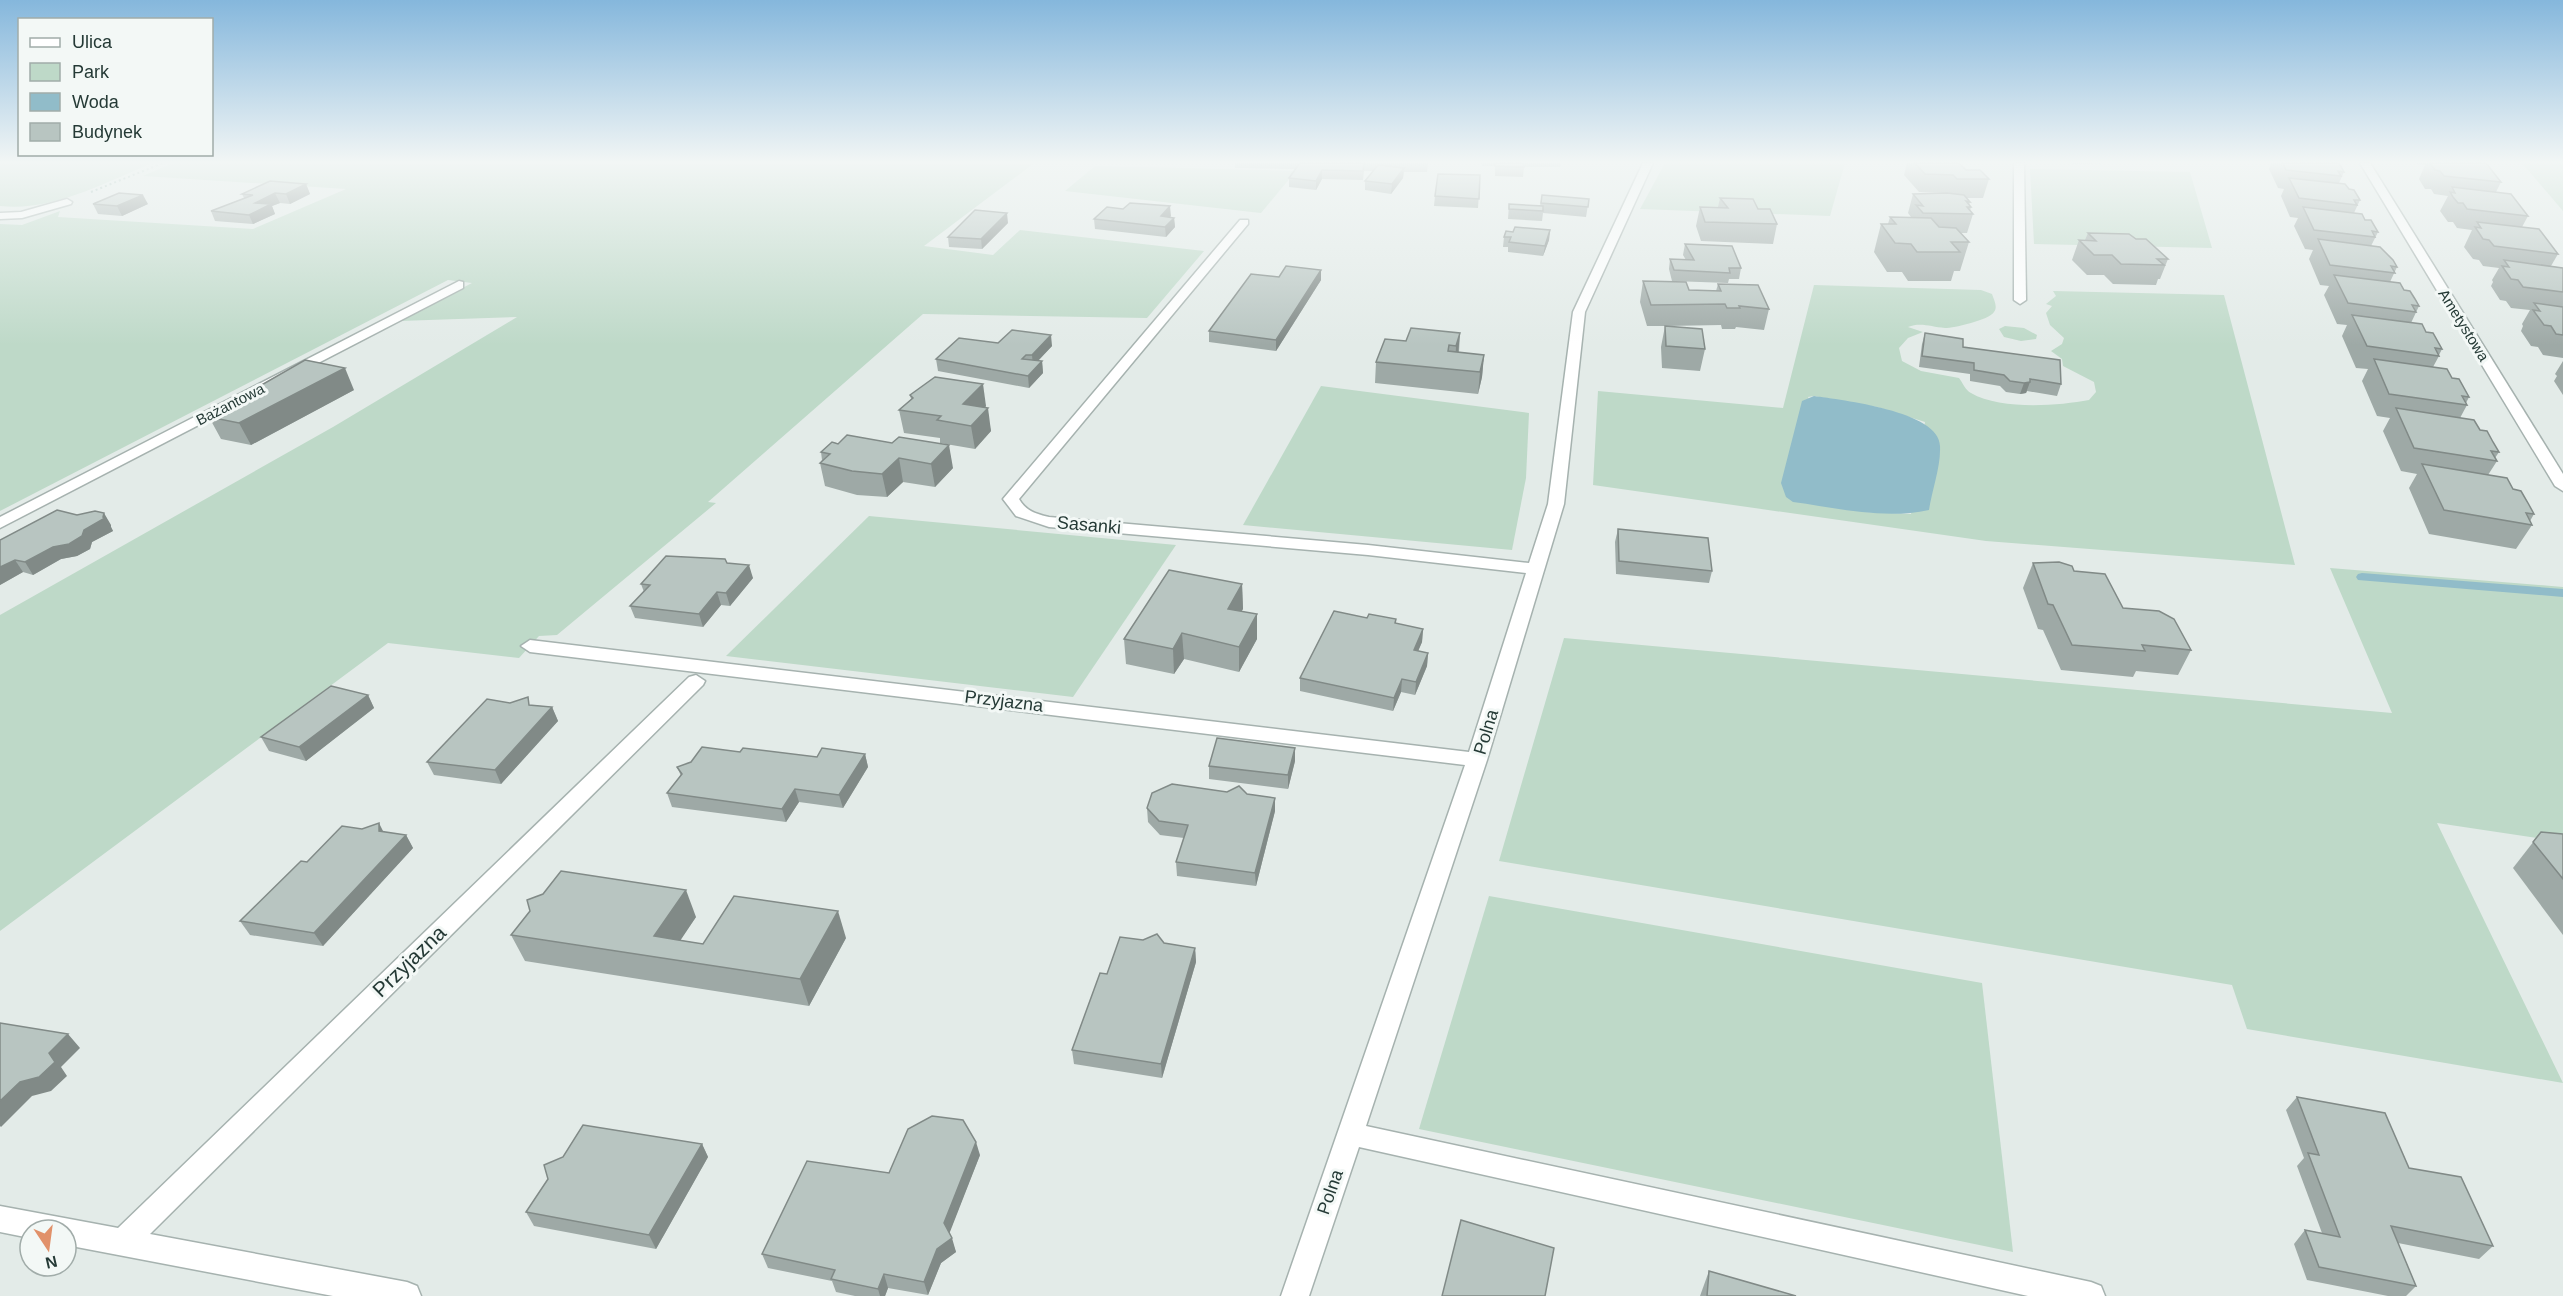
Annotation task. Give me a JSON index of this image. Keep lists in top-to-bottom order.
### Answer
{
  "streets": {
    "street": [
      "Ametystowa",
      "Bażantowa",
      "Sasanki",
      "Przyjazna",
      "Polna"
    ]
  },
  "crossings": [
    ["Sasanki", "Polna"],
    ["Przyjazna", "Polna"]
  ],
  "legend": [
    "Ulica",
    "Park",
    "Woda",
    "Budynek"
  ],
  "north": "bottom"
}
